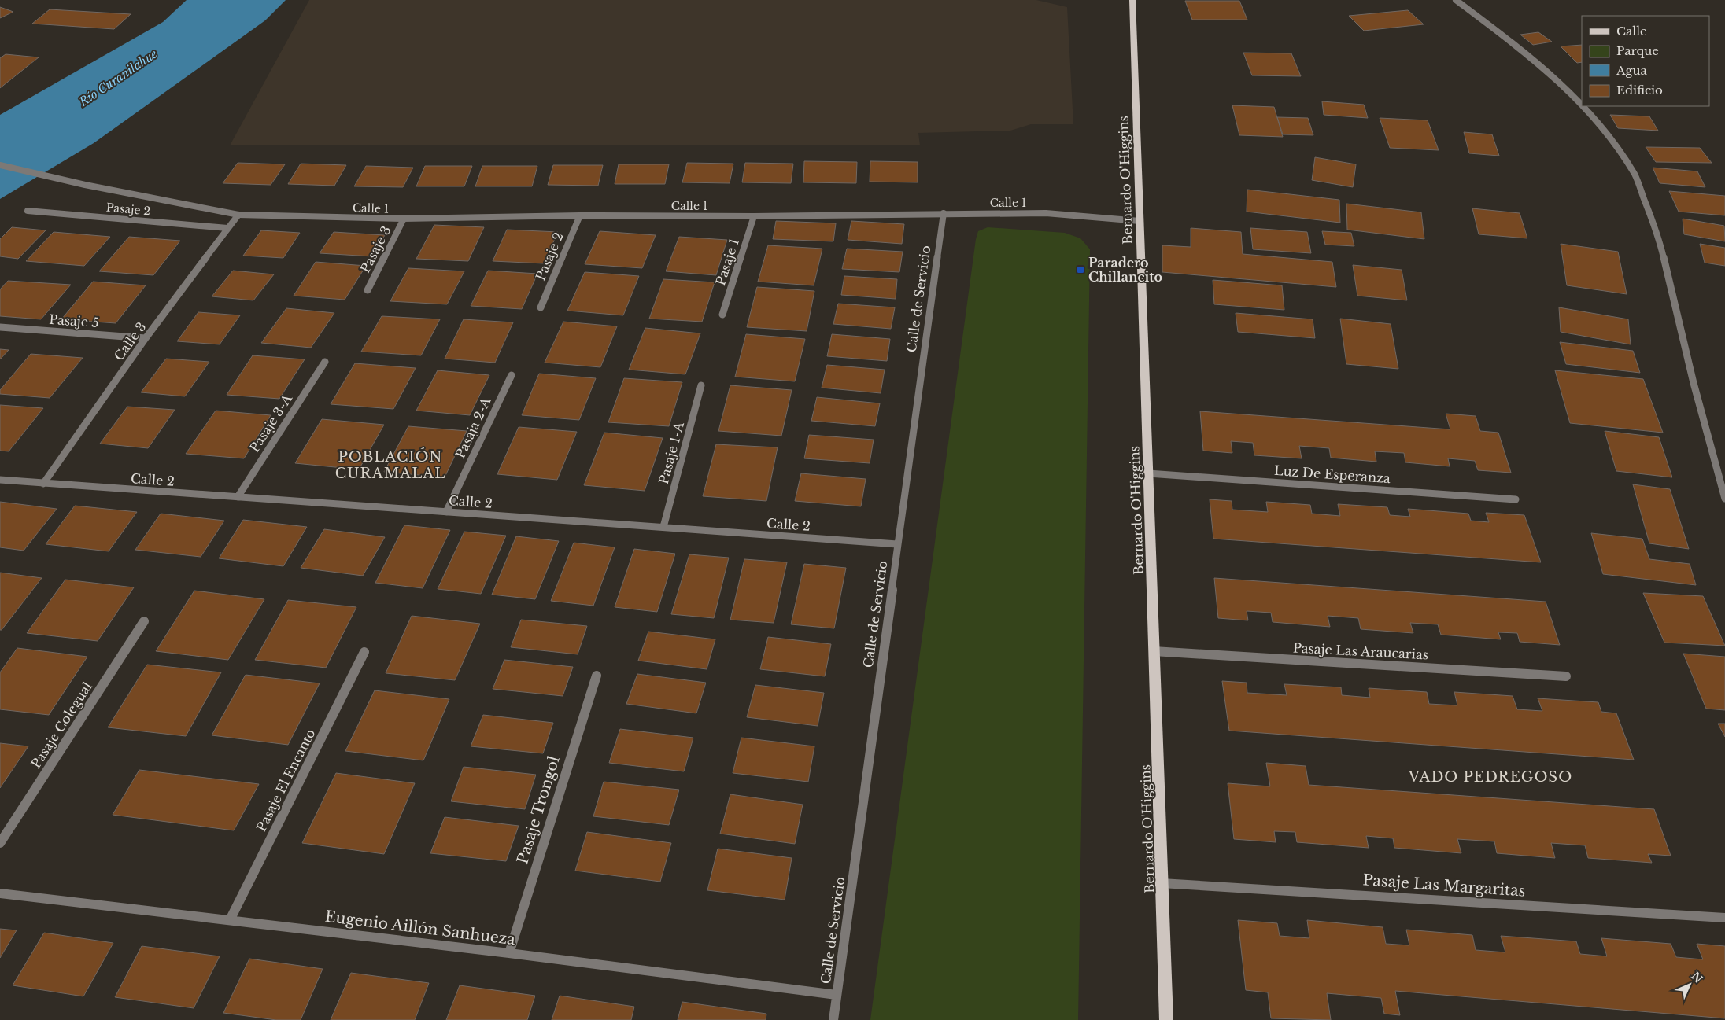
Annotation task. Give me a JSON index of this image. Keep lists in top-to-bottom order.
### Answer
{
  "streets": {
    "main road": ["Bernardo O'Higgins"],
    "street": [
      "Calle 1",
      "Pasaje 2",
      "Pasaje 3",
      "Pasaje 1",
      "Calle de Servicio",
      "Pasaje 5",
      "Calle 3",
      "Pasaje 3-A",
      "Pasaja 2-A",
      "Pasaje 1-A",
      "Luz De Esperanza",
      "Calle 2",
      "Pasaje Las Araucarias",
      "Pasaje Colegual",
      "Pasaje El Encanto",
      "Pasaje Trongol",
      "Pasaje Las Margaritas",
      "Eugenio Aillón Sanhueza"
    ]
  },
  "crossings": [
    ["Bernardo O'Higgins", "Calle 1"],
    ["Bernardo O'Higgins", "Luz De Esperanza"],
    ["Bernardo O'Higgins", "Pasaje Las Araucarias"],
    ["Bernardo O'Higgins", "Pasaje Las Margaritas"],
    ["Calle 1", "Pasaje 2"],
    ["Calle 1", "Pasaje 3"],
    ["Calle 1", "Pasaje 1"],
    ["Calle 1", "Calle de Servicio"],
    ["Calle 1", "Calle 3"],
    ["Pasaje 2", "Calle 3"],
    ["Calle de Servicio", "Calle 2"],
    ["Calle de Servicio", "Eugenio Aillón Sanhueza"],
    ["Pasaje 5", "Calle 3"],
    ["Calle 3", "Calle 2"],
    ["Pasaje 3-A", "Calle 2"],
    ["Pasaja 2-A", "Calle 2"],
    ["Pasaje 1-A", "Calle 2"],
    ["Pasaje El Encanto", "Eugenio Aillón Sanhueza"],
    ["Pasaje Trongol", "Eugenio Aillón Sanhueza"]
  ],
  "districts": ["POBLACIÓN CURAMALAL", "VADO PEDREGOSO"],
  "water": ["Río Curanilahue"],
  "places": {
    "transit": ["Paradero Chillancito"]
  },
  "legend": [
    "Calle",
    "Parque",
    "Agua",
    "Edificio"
  ],
  "north": "top right"
}
